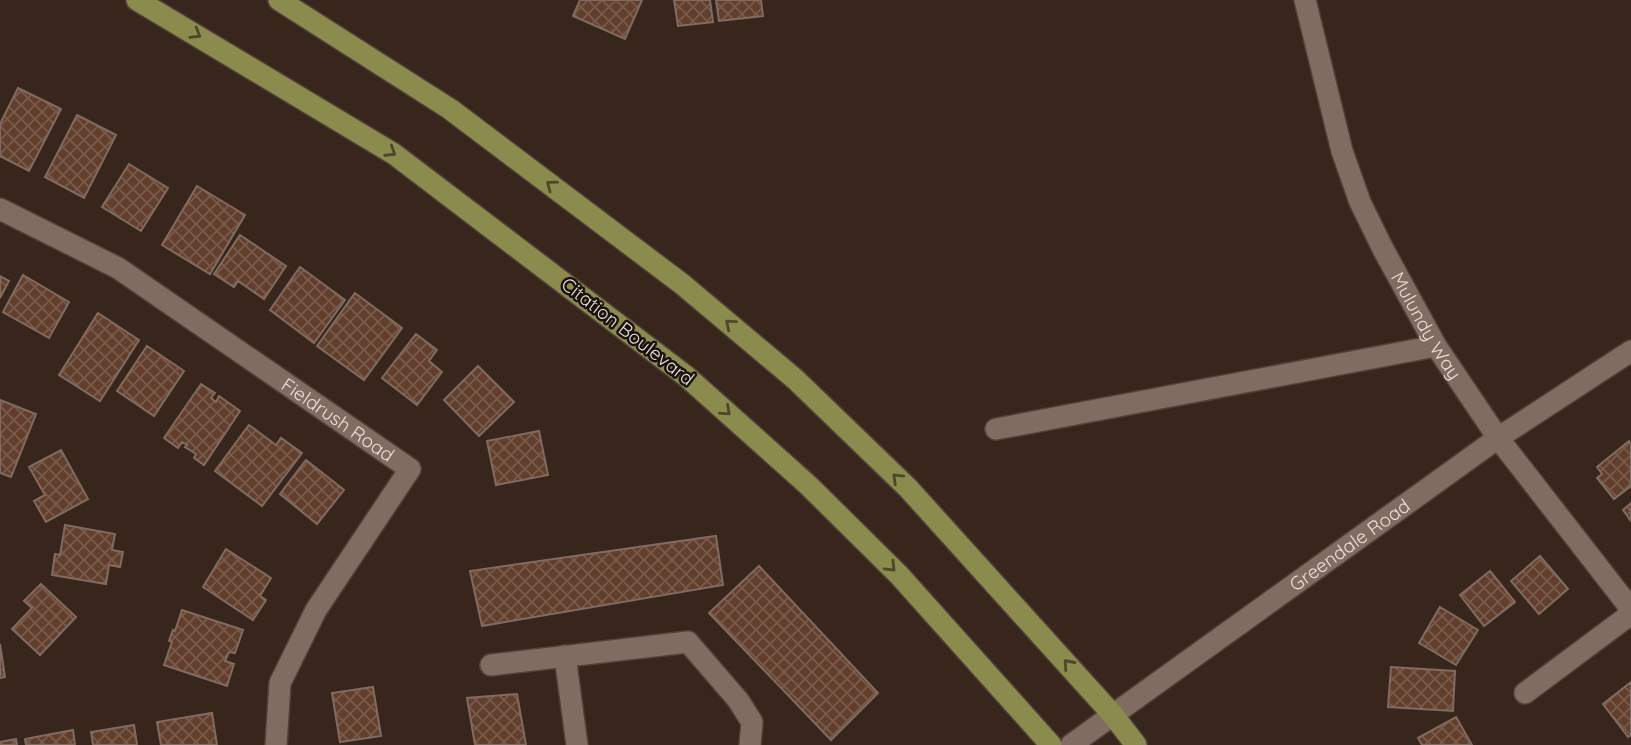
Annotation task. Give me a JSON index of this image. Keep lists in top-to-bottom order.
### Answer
{
  "streets": {
    "main road": ["Citation Boulevard"],
    "street": ["Mulundy Way", "Fieldrush Road", "Greendale Road"]
  },
  "crossings": [
    ["Mulundy Way", "Greendale Road"]
  ]
}
